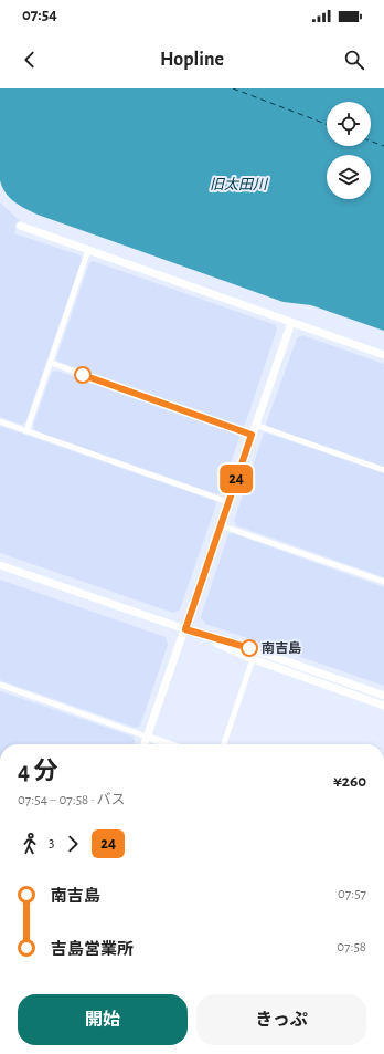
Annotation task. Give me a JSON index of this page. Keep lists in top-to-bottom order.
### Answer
{
  "water": ["旧太田川"],
  "places": ["南吉島"],
  "lines": ["bus line 24"],
  "page": {
    "status": "07:54",
    "header": "Hopline",
    "on_map": "24",
    "heading": ["4 分", "07:54 – 07:58 · バス", "¥260"],
    "legs": ["3", "24"],
    "list": [
      {
        "name": "南吉島",
        "value": "07:57"
      },
      {
        "name": "吉島営業所",
        "value": "07:58"
      }
    ],
    "buttons": ["開始", "きっぷ"]
  }
}
